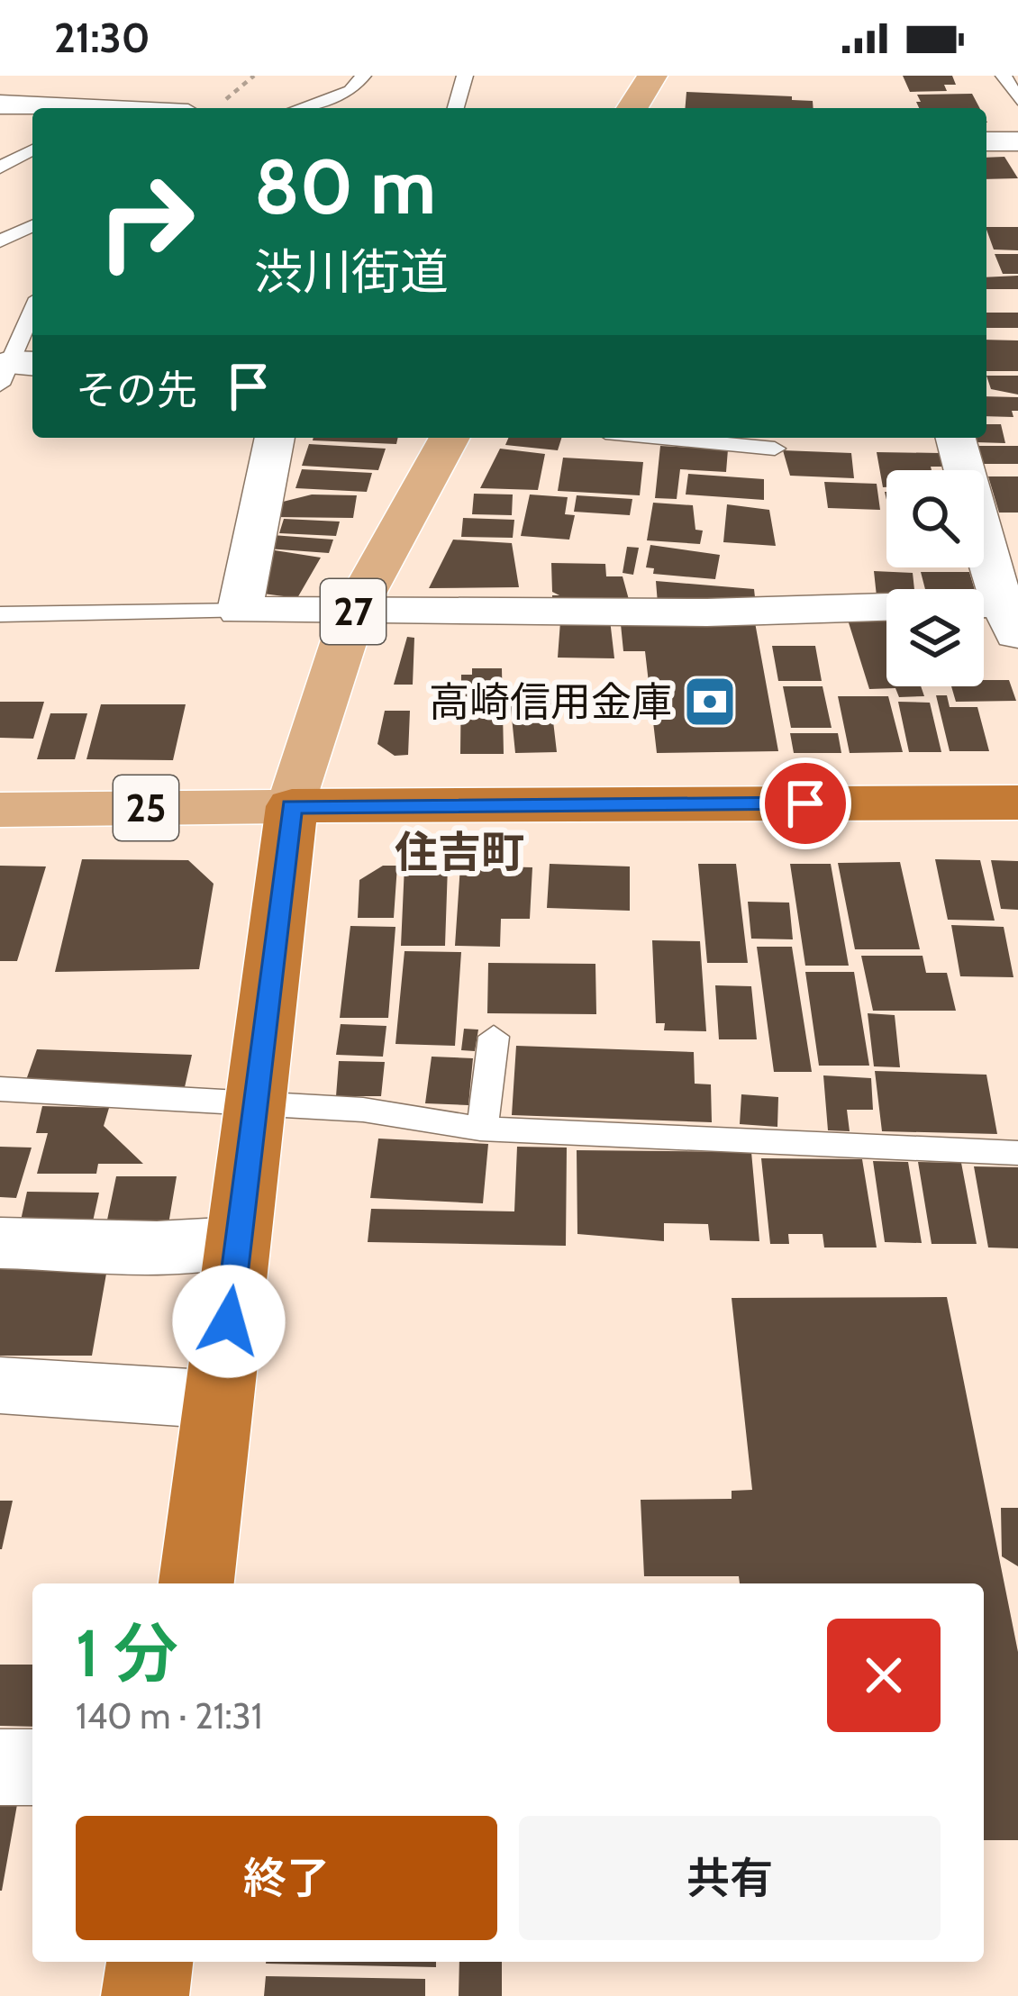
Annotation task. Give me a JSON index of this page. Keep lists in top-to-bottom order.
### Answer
{
  "streets": {
    "main road": ["27", "25"]
  },
  "crossings": [
    ["27", "25"]
  ],
  "districts": ["住吉町"],
  "places": {
    "bank": ["高崎信用金庫"]
  },
  "page": {
    "status": "21:30",
    "turn": ["80 m", "渋川街道"],
    "then": "その先",
    "heading": ["1 分", "140 m · 21:31"],
    "buttons": ["終了", "共有"]
  }
}
